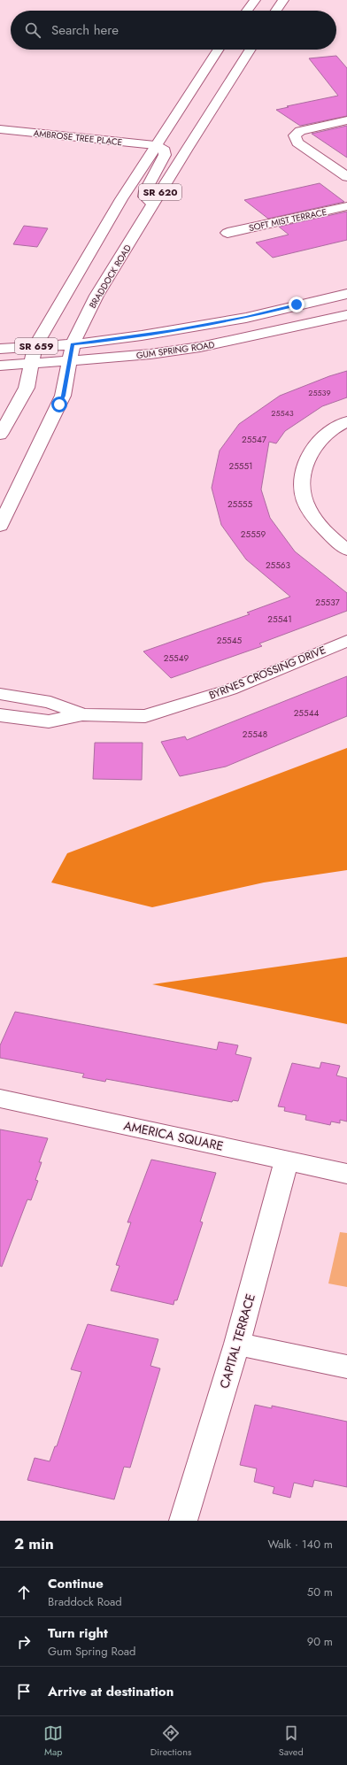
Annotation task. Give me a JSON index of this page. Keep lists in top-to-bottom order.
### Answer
{
  "streets": {
    "main road": [
      "AMBROSE TREE PLACE",
      "SR 620",
      "SOFT MIST TERRACE",
      "BRADDOCK ROAD",
      "SR 659",
      "GUM SPRING ROAD",
      "BYRNES CROSSING DRIVE",
      "AMERICA SQUARE",
      "CAPITAL TERRACE"
    ]
  },
  "crossings": [
    ["BRADDOCK ROAD", "GUM SPRING ROAD"],
    ["AMERICA SQUARE", "CAPITAL TERRACE"]
  ],
  "house_numbers": [
    "25539",
    "25543",
    "25547",
    "25551",
    "25555",
    "25559",
    "25563",
    "25537",
    "25541",
    "25545",
    "25549",
    "25544",
    "25548"
  ],
  "page": {
    "search": "Search here",
    "heading": ["2 min", "Walk · 140 m"],
    "list": [
      ["Continue", "Braddock Road", "50 m"],
      ["Turn right", "Gum Spring Road", "90 m"],
      "Arrive at destination"
    ],
    "nav": ["Map", "Directions", "Saved"]
  }
}
